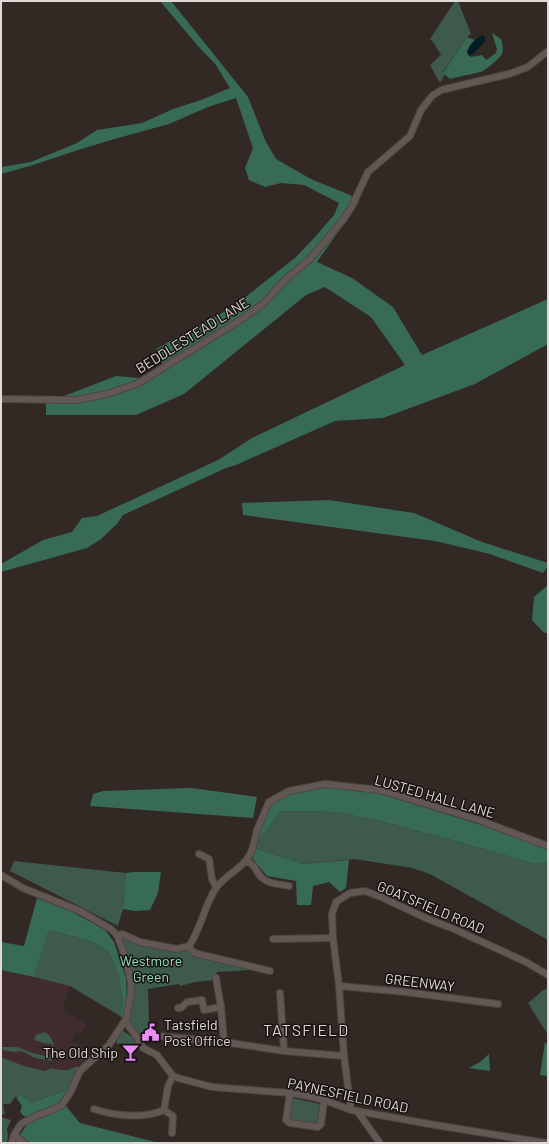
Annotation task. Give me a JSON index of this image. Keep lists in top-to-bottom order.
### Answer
{
  "streets": {
    "street": [
      "BEDDLESTEAD LANE",
      "LUSTED HALL LANE",
      "GOATSFIELD ROAD",
      "GREENWAY",
      "PAYNESFIELD ROAD"
    ]
  },
  "crossings": [
    ["GOATSFIELD ROAD", "GREENWAY"],
    ["GOATSFIELD ROAD", "PAYNESFIELD ROAD"]
  ],
  "districts": ["TATSFIELD"],
  "parks": ["Westmore Green"],
  "places": {
    "public building": ["Tatsfield Post Office"],
    "bar": ["The Old Ship"]
  }
}
